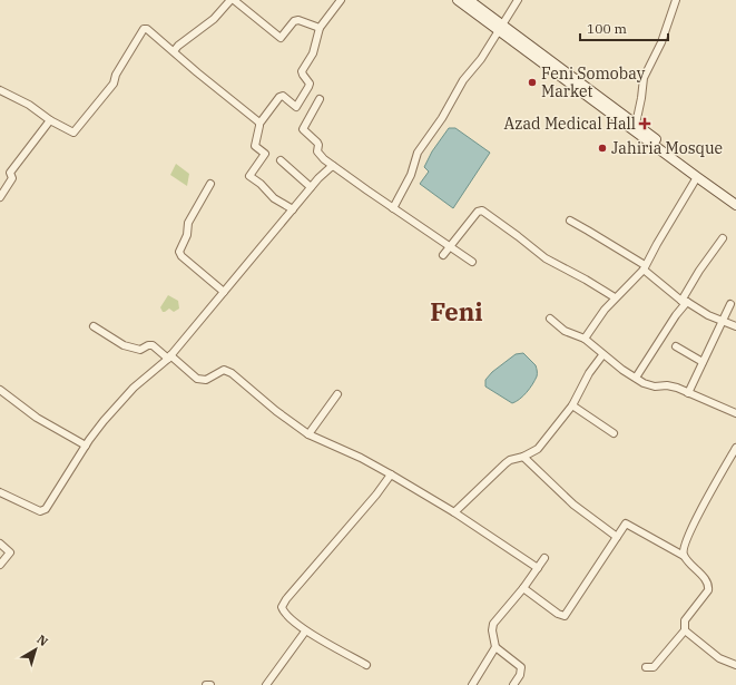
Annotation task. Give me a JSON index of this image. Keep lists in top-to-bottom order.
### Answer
{
  "districts": ["Feni"],
  "places": {
    "other": ["Feni Somobay Market", "Jahiria Mosque"],
    "health": ["Azad Medical Hall"]
  },
  "scale_bar": "100 m",
  "north": "top right"
}
